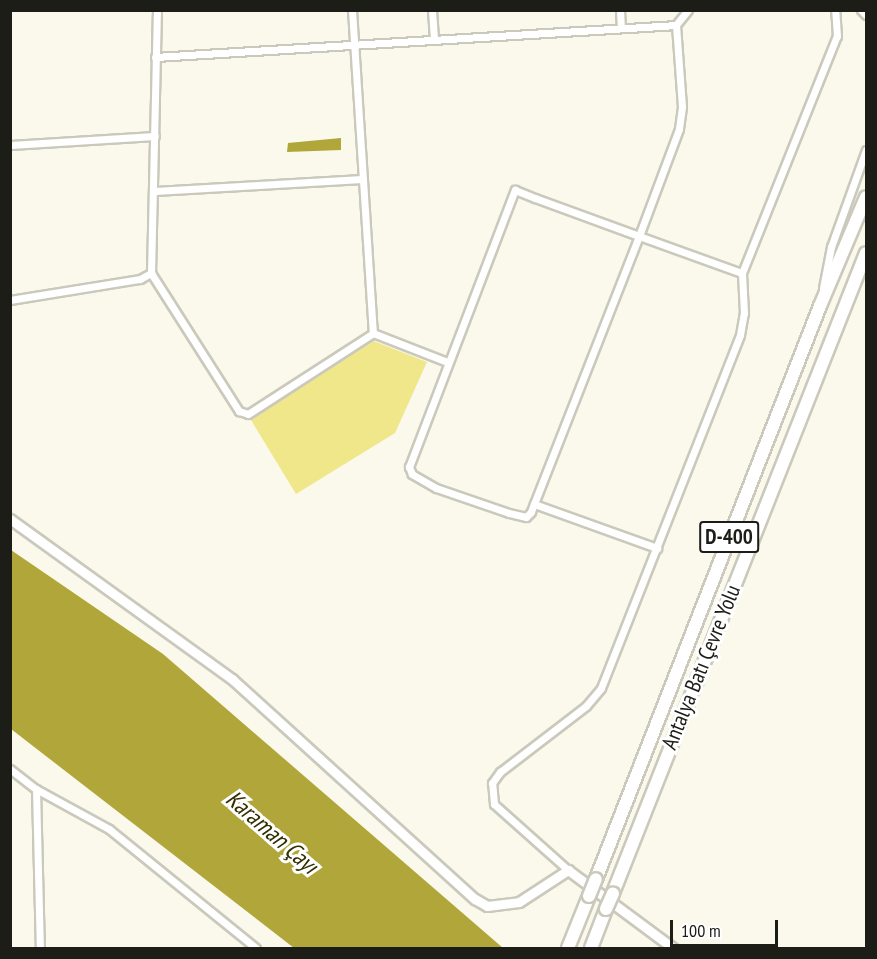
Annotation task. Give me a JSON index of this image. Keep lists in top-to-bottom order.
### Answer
{
  "streets": {
    "highway": ["D-400", "Antalya Batı Çevre Yolu"]
  },
  "water": ["Karaman Çayı"],
  "scale_bar": "100 m"
}
